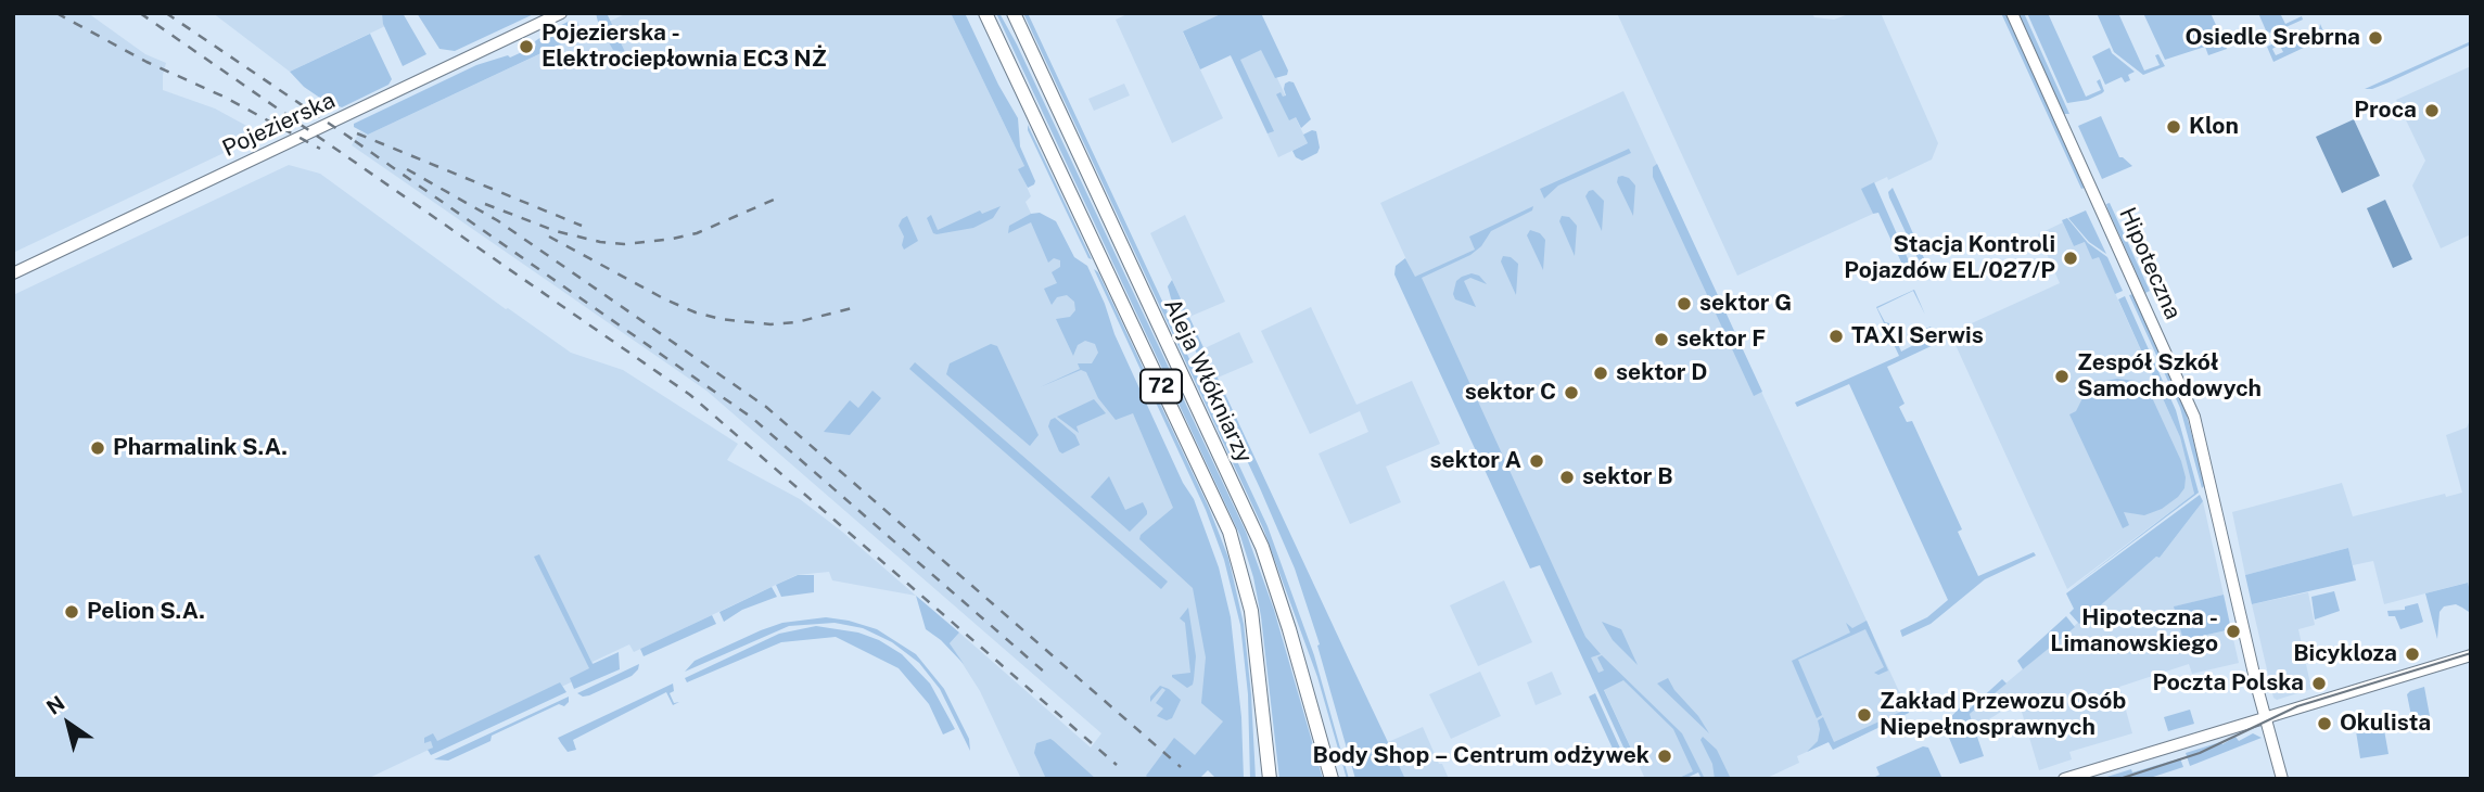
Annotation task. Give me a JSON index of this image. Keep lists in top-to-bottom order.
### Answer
{
  "streets": {
    "main road": ["Aleja Włókniarzy", "72"],
    "street": ["Pojezierska", "Hipoteczna"]
  },
  "places": [
    "Osiedle Srebrna",
    "Pojezierska - Elektrociepłownia EC3 NŻ",
    "Proca",
    "Klon",
    "Stacja Kontroli Pojazdów EL/027/P",
    "sektor G",
    "TAXI Serwis",
    "sektor F",
    "sektor D",
    "Zespół Szkół Samochodowych",
    "sektor C",
    "Pharmalink S.A.",
    "sektor A",
    "sektor B",
    "Pelion S.A.",
    "Hipoteczna - Limanowskiego",
    "Bicykloza",
    "Poczta Polska",
    "Zakład Przewozu Osób Niepełnosprawnych",
    "Okulista",
    "Body Shop – Centrum odżywek"
  ],
  "north": "top left"
}
